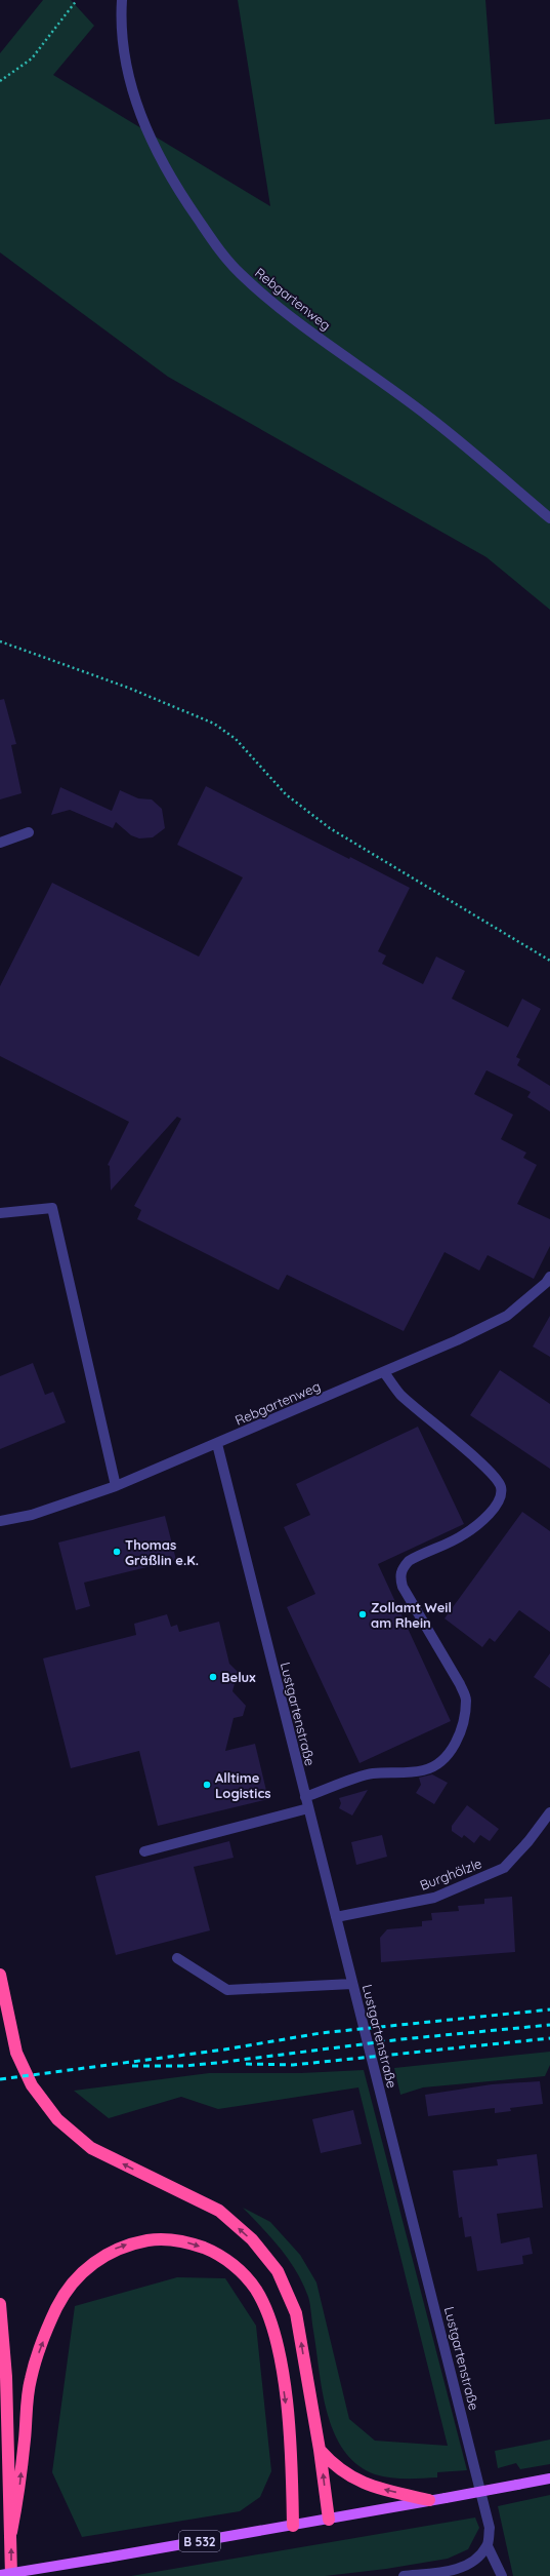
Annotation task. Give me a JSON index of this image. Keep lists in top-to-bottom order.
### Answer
{
  "streets": {
    "main road": ["B 532"],
    "street": ["Rebgartenweg", "Lustgartenstraße", "Burghölzle"]
  },
  "crossings": [
    ["Rebgartenweg", "Lustgartenstraße"],
    ["Lustgartenstraße", "Burghölzle"]
  ],
  "places": [
    "Thomas Gräßlin e.K.",
    "Zollamt Weil am Rhein",
    "Belux",
    "Alltime Logistics"
  ]
}
